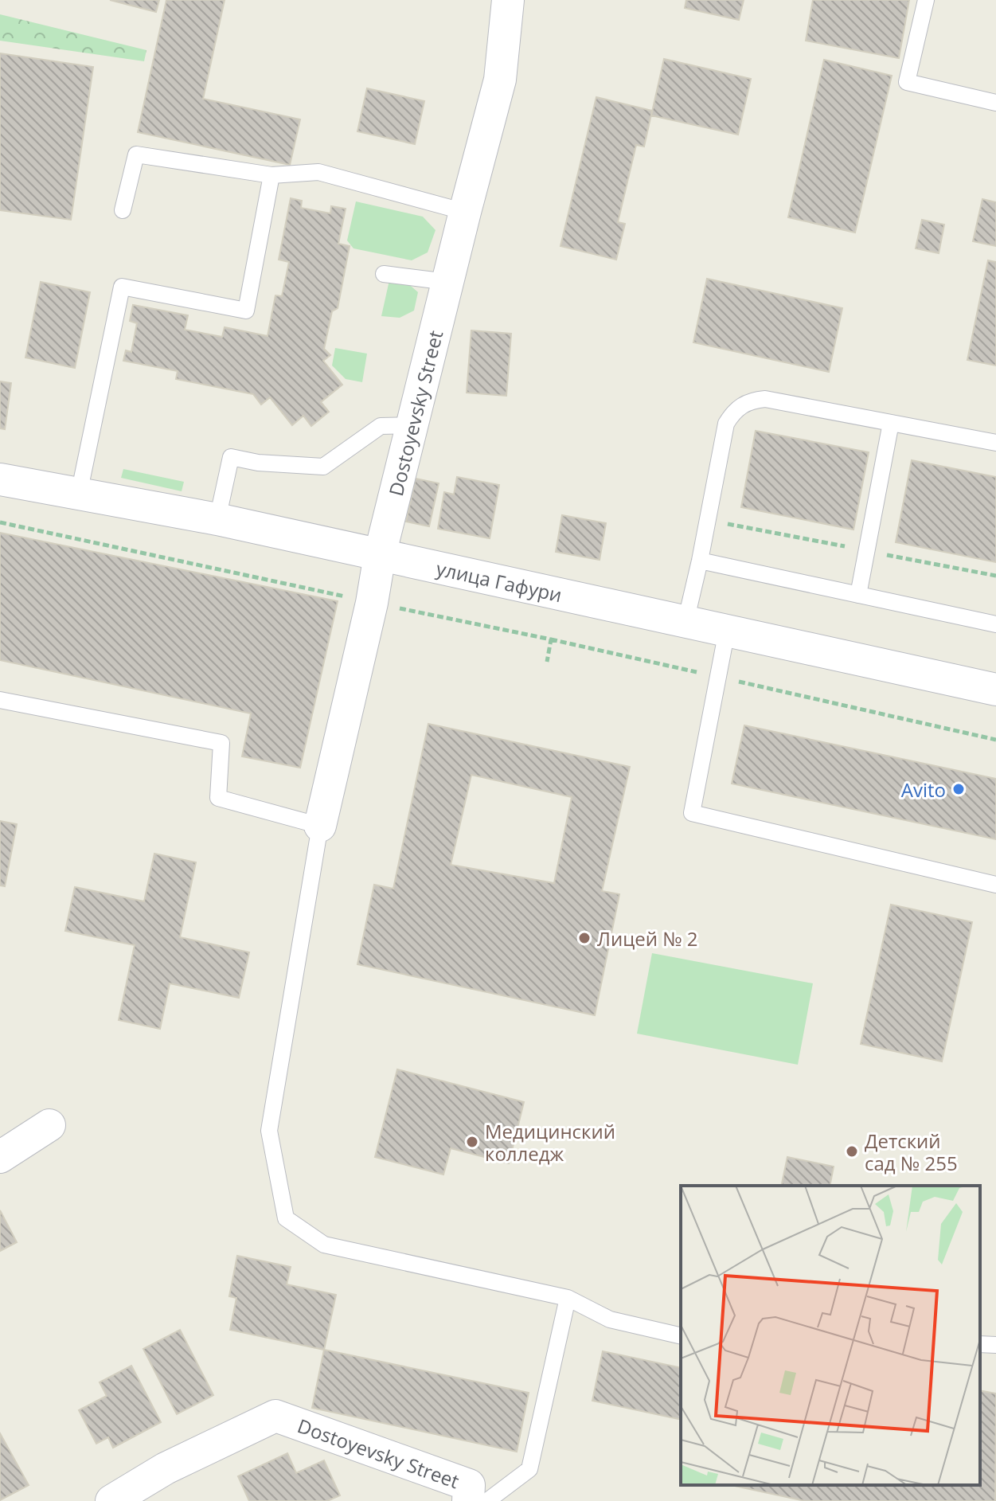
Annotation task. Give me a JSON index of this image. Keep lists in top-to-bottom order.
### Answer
{
  "streets": {
    "street": ["Dostoyevsky Street", "улица Гафури"]
  },
  "crossings": [
    ["Dostoyevsky Street", "улица Гафури"]
  ],
  "places": [
    "Avito",
    "Лицей № 2",
    "Медицинский колледж",
    "Детский сад № 255"
  ]
}
